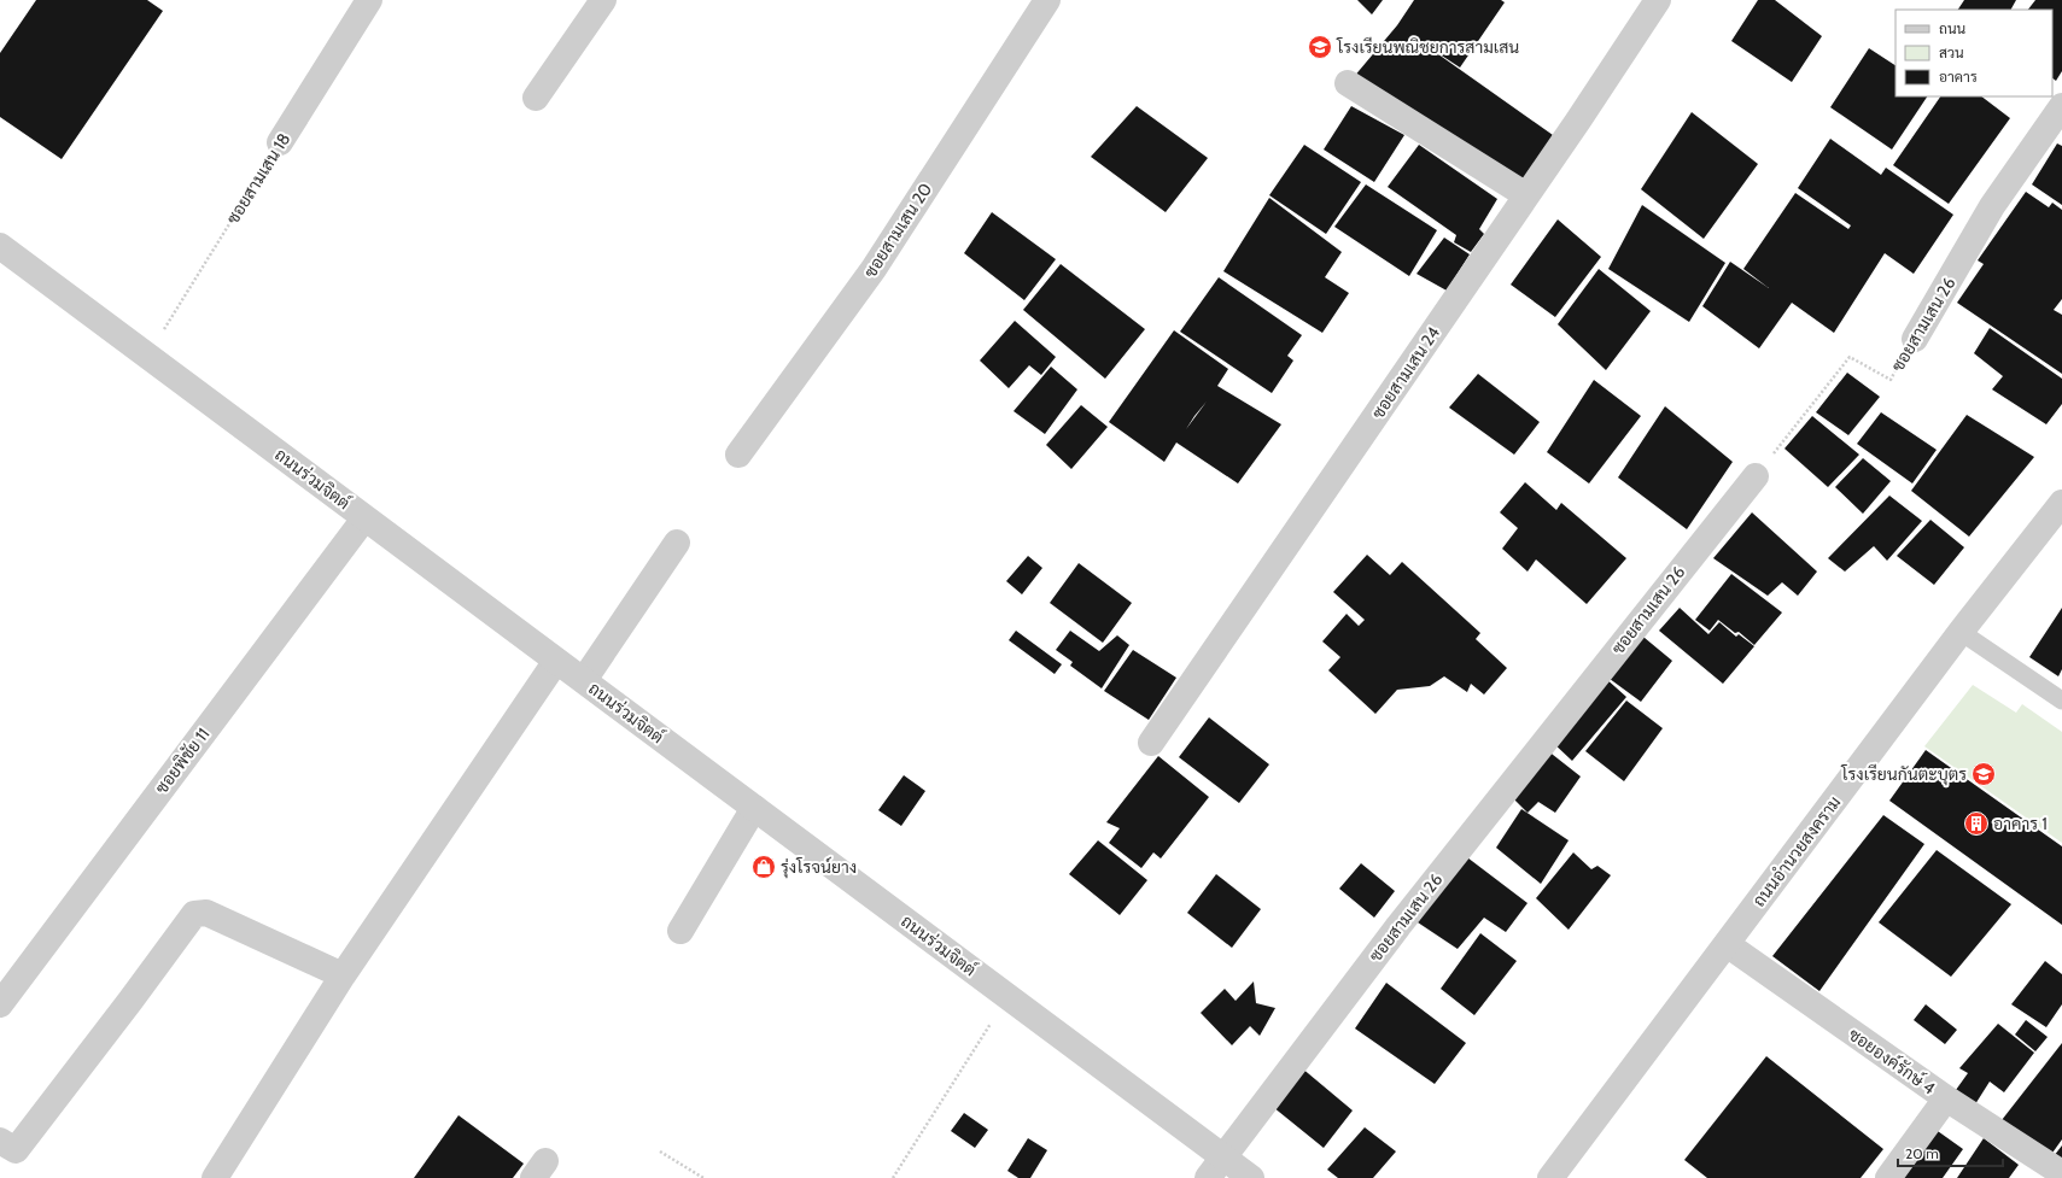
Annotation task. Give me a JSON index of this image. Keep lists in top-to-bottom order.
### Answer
{
  "streets": {
    "street": [
      "ซอยสามเสน 18",
      "ซอยสามเสน 20",
      "ซอยสามเสน 26",
      "ซอยสามเสน 24",
      "ถนนร่วมจิตต์",
      "ซอยพิชัย 11",
      "ถนนอำนวยสงคราม",
      "ซอยองค์รักษ์ 4"
    ]
  },
  "crossings": [
    ["ซอยสามเสน 18", "ถนนร่วมจิตต์"],
    ["ซอยสามเสน 26", "ถนนร่วมจิตต์"],
    ["ถนนร่วมจิตต์", "ซอยพิชัย 11"],
    ["ถนนอำนวยสงคราม", "ซอยองค์รักษ์ 4"]
  ],
  "places": {
    "school or university": ["โรงเรียนพณิชยการสามเสน", "โรงเรียนกันตะบุตร"],
    "building": ["อาคาร 1"],
    "shop": ["รุ่งโรจน์ยาง"]
  },
  "legend": ["ถนน", "สวน", "อาคาร"],
  "scale_bar": "20 m"
}
